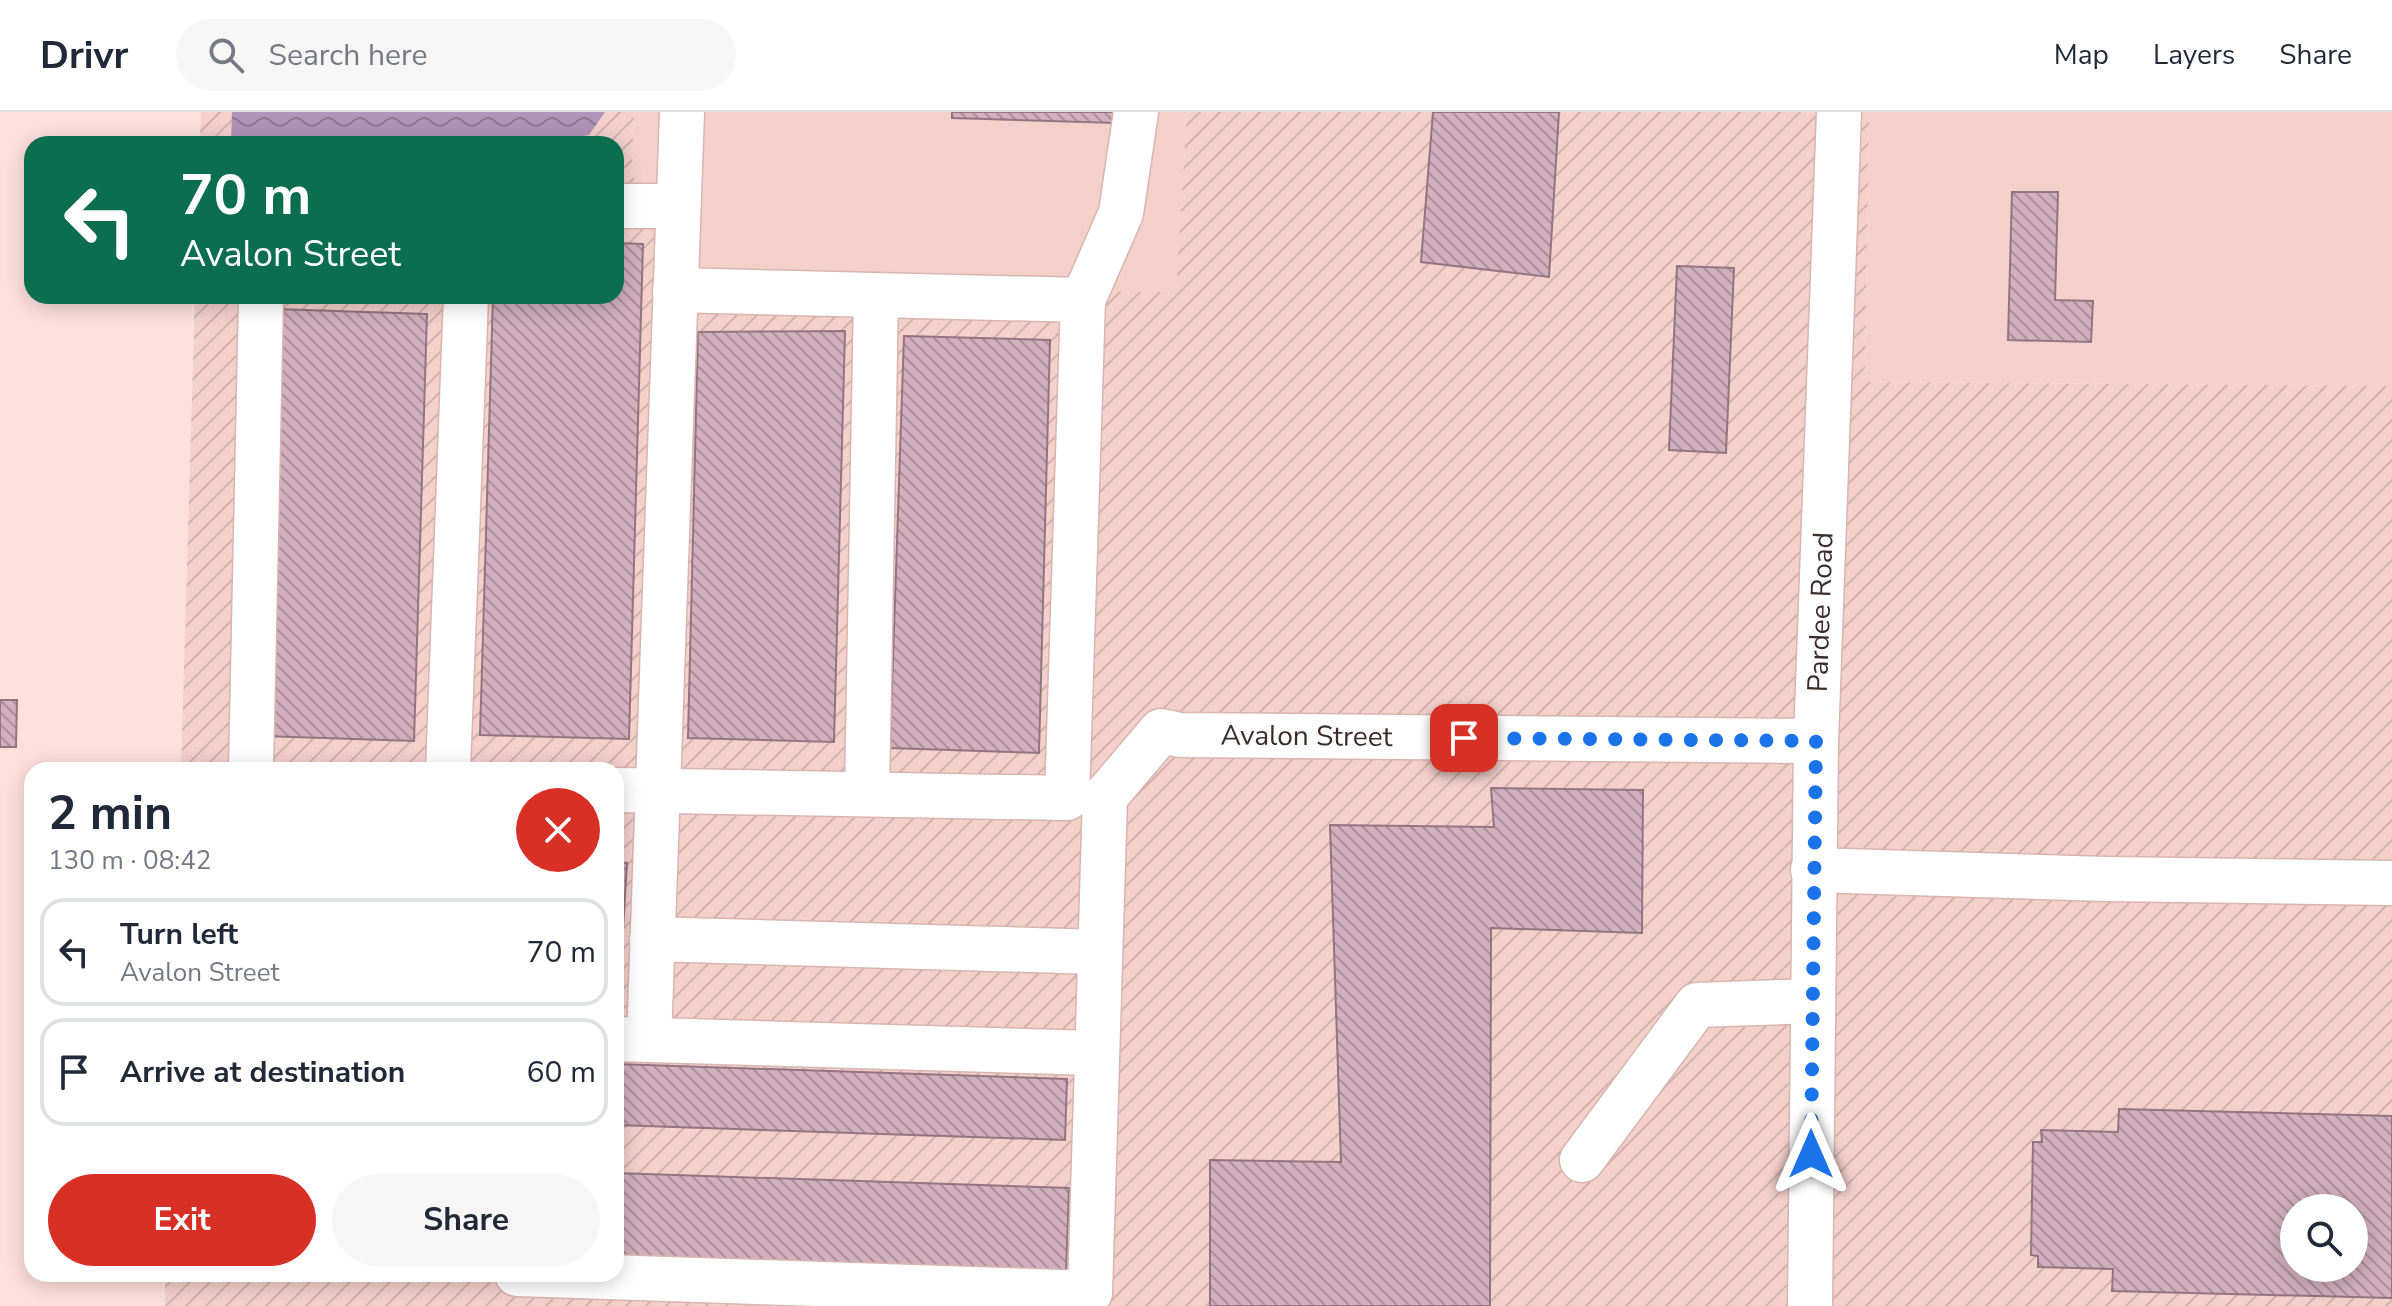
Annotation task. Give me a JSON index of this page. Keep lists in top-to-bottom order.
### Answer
{
  "streets": {
    "street": ["Pardee Road", "Avalon Street"]
  },
  "crossings": [
    ["Pardee Road", "Avalon Street"]
  ],
  "page": {
    "header": "Drivr",
    "search": "Search here",
    "nav": ["Map", "Layers", "Share"],
    "turn": ["70 m", "Avalon Street"],
    "heading": ["2 min", "130 m · 08:42"],
    "list": [
      {
        "name": "Turn left",
        "note": "Avalon Street",
        "value": "70 m"
      },
      {
        "name": "Arrive at destination",
        "value": "60 m"
      }
    ],
    "buttons": ["Exit", "Share"]
  }
}
